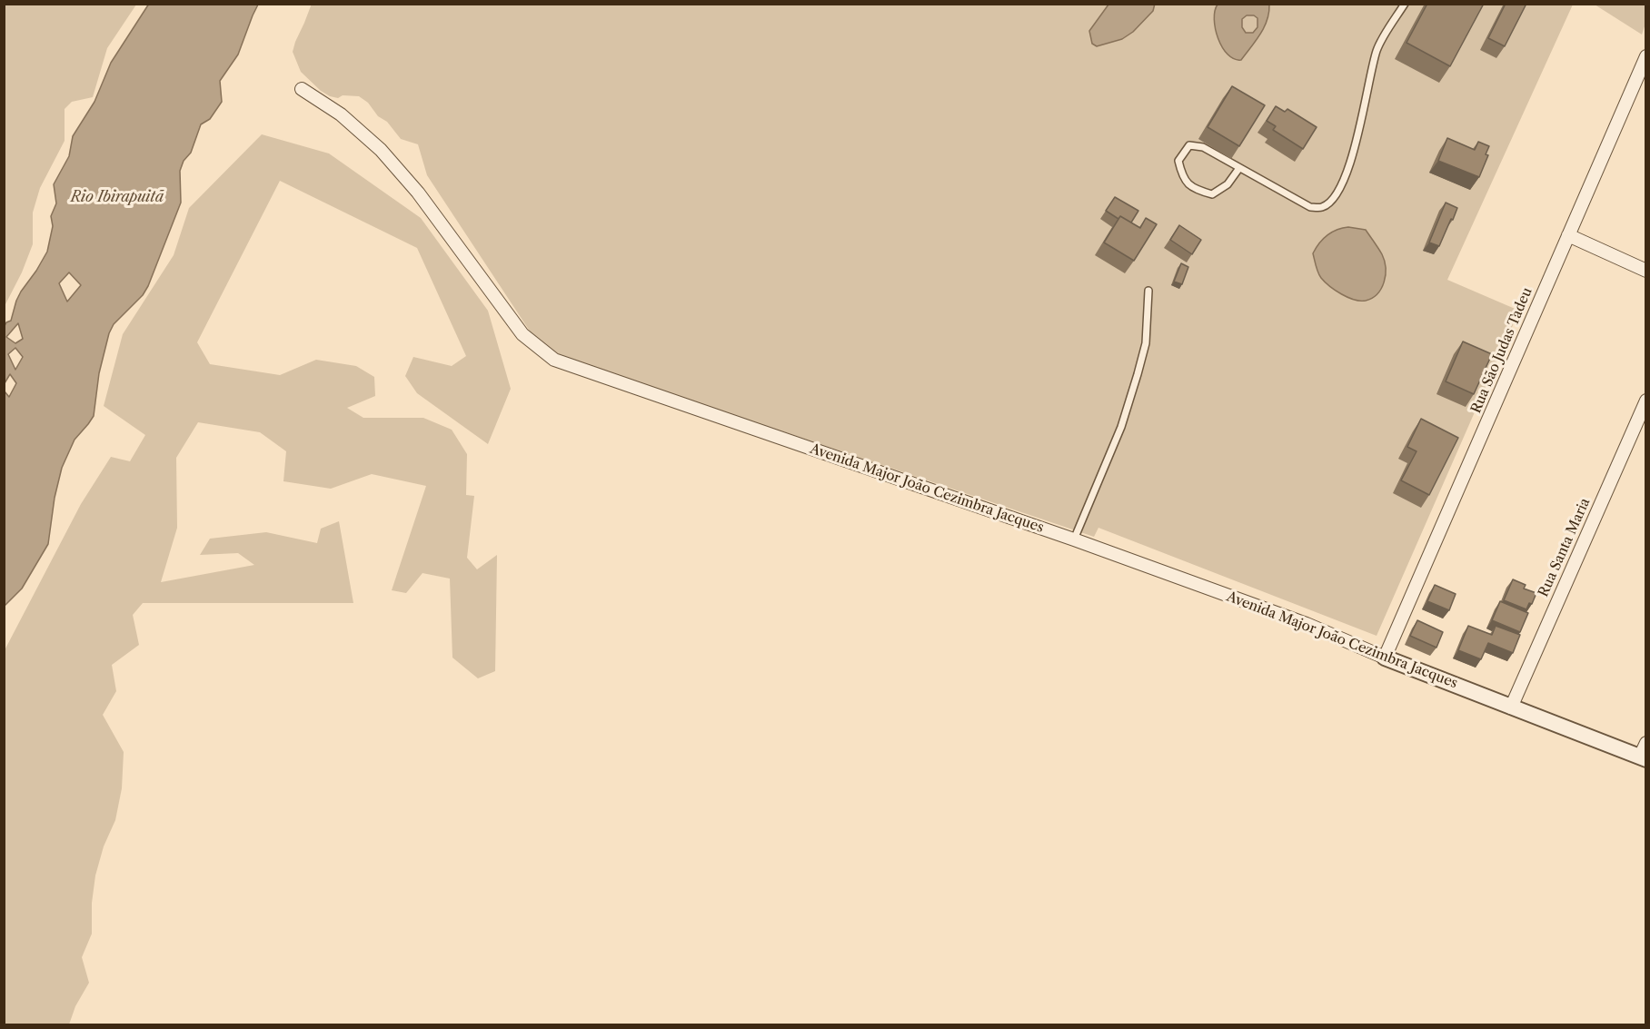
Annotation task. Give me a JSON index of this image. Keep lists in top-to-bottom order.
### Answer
{
  "streets": {
    "street": ["Rua São Judas Tadeu", "Avenida Major João Cezimbra Jacques", "Rua Santa Maria"]
  },
  "crossings": [
    ["Rua São Judas Tadeu", "Avenida Major João Cezimbra Jacques"],
    ["Avenida Major João Cezimbra Jacques", "Rua Santa Maria"]
  ],
  "water": ["Rio Ibirapuitã"]
}
